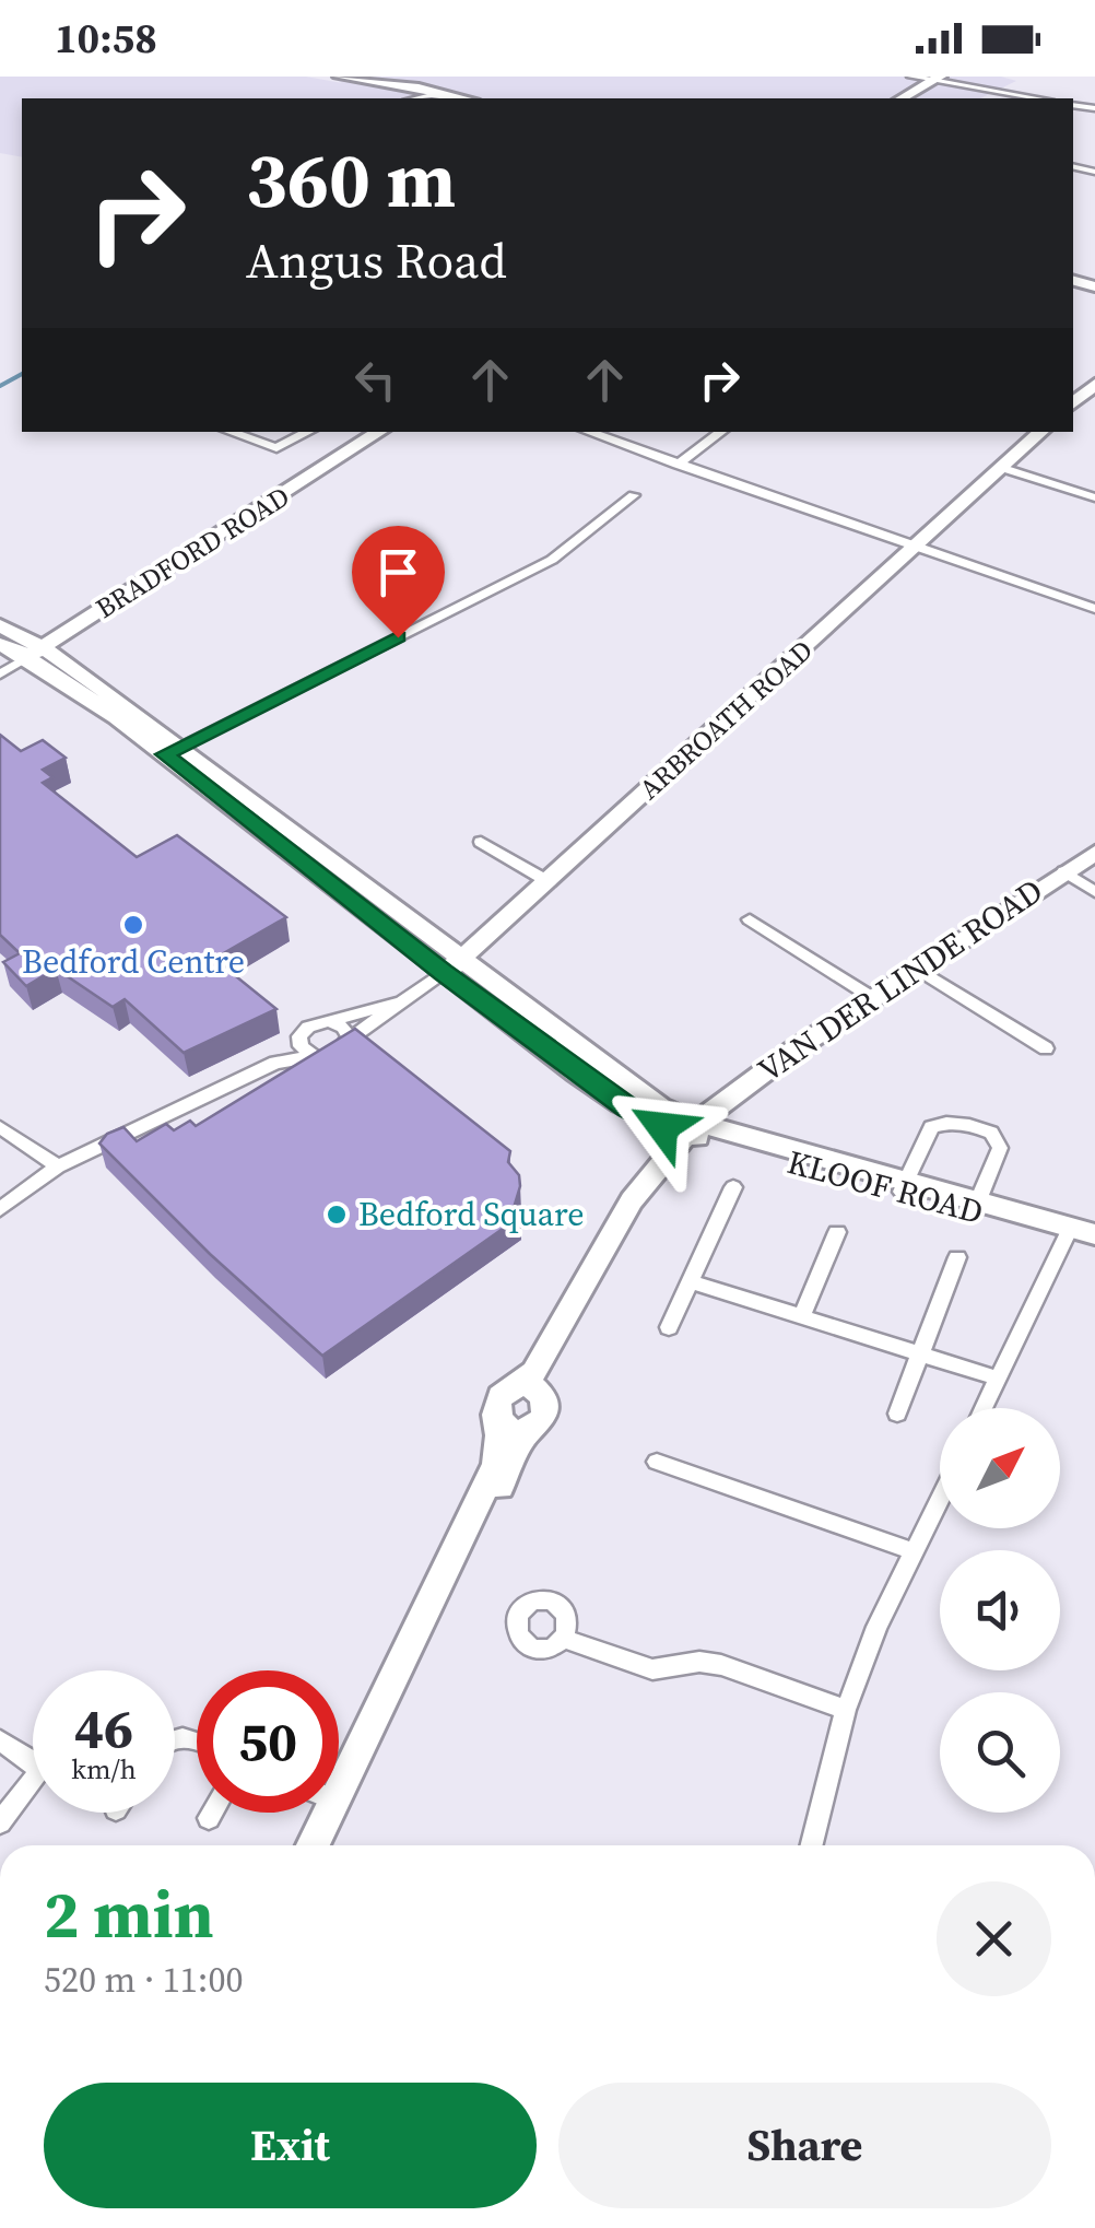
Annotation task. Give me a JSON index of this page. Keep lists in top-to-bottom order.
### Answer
{
  "streets": {
    "main road": [
      "BRADFORD ROAD",
      "ARBROATH ROAD",
      "VAN DER LINDE ROAD",
      "KLOOF ROAD"
    ]
  },
  "crossings": [
    ["VAN DER LINDE ROAD", "KLOOF ROAD"]
  ],
  "places": ["Bedford Centre", "Bedford Square"],
  "north": "top right",
  "page": {
    "status": "10:58",
    "turn": ["360 m", "Angus Road"],
    "speed": "46 km/h",
    "limit": "50",
    "heading": ["2 min", "520 m · 11:00"],
    "buttons": ["Exit", "Share"]
  }
}
